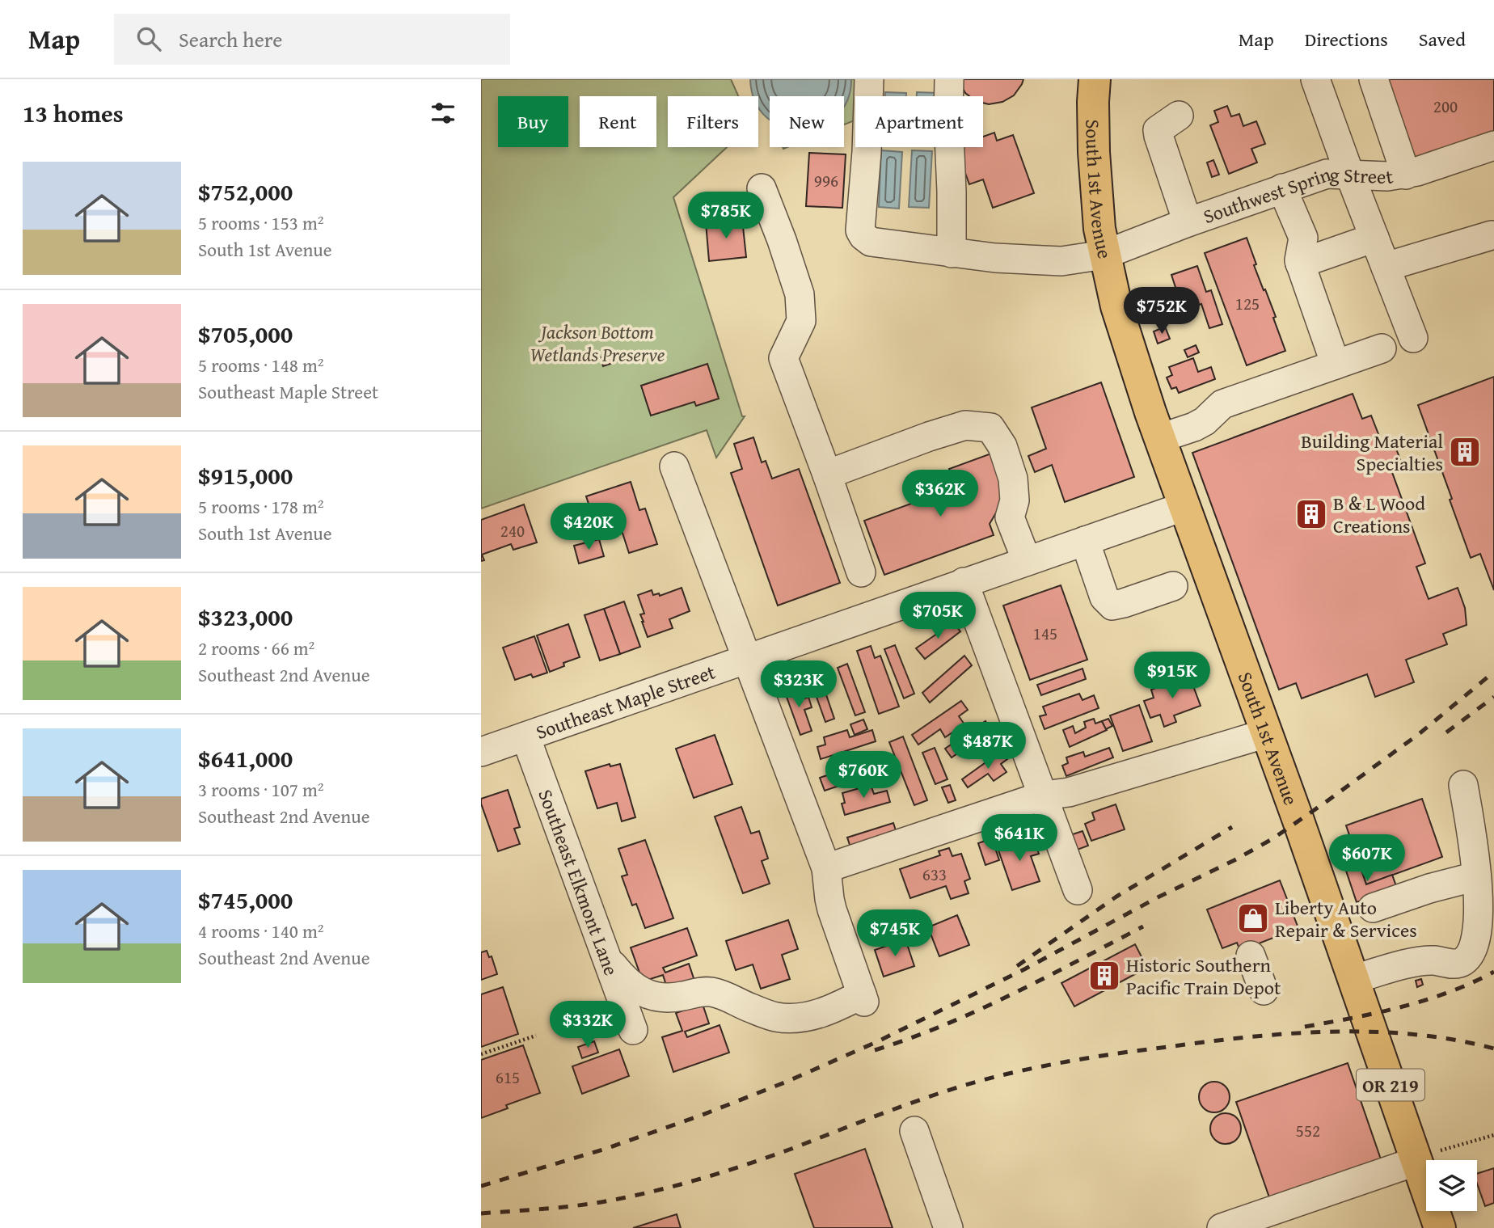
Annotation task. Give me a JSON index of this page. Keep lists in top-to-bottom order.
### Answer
{
  "streets": {
    "main road": ["South 1st Avenue", "OR 219"],
    "street": ["Southwest Spring Street", "Southeast Maple Street", "Southeast Elkmont Lane"]
  },
  "crossings": [
    ["South 1st Avenue", "Southwest Spring Street"],
    ["South 1st Avenue", "Southeast Maple Street"],
    ["Southeast Maple Street", "Southeast Elkmont Lane"]
  ],
  "parks": ["Jackson Bottom Wetlands Preserve"],
  "places": {
    "building": ["Building Material Specialties", "B & L Wood Creations", "Historic Southern Pacific Train Depot"],
    "shop": ["Liberty Auto Repair & Services"]
  },
  "house_numbers": [
    "200",
    "996",
    "125",
    "240",
    "145",
    "633",
    "615",
    "552"
  ],
  "page": {
    "header": "Map",
    "search": "Search here",
    "nav": ["Map", "Directions", "Saved"],
    "heading": "13 homes",
    "chip": [
      "Buy",
      "Rent",
      "Filters",
      "New",
      "Apartment"
    ],
    "list": [
      {
        "name": "$752,000",
        "note": "5 rooms · 153 m² · South 1st Avenue"
      },
      {
        "name": "$705,000",
        "note": "5 rooms · 148 m² · Southeast Maple Street"
      },
      {
        "name": "$915,000",
        "note": "5 rooms · 178 m² · South 1st Avenue"
      },
      {
        "name": "$323,000",
        "note": "2 rooms · 66 m² · Southeast 2nd Avenue"
      },
      {
        "name": "$641,000",
        "note": "3 rooms · 107 m² · Southeast 2nd Avenue"
      },
      {
        "name": "$745,000",
        "note": "4 rooms · 140 m² · Southeast 2nd Avenue"
      }
    ],
    "price": [
      "$785K",
      "$752K",
      "$362K",
      "$420K",
      "$705K",
      "$915K",
      "$323K",
      "$487K",
      "$760K",
      "$641K",
      "$607K",
      "$745K",
      "$332K"
    ]
  }
}
